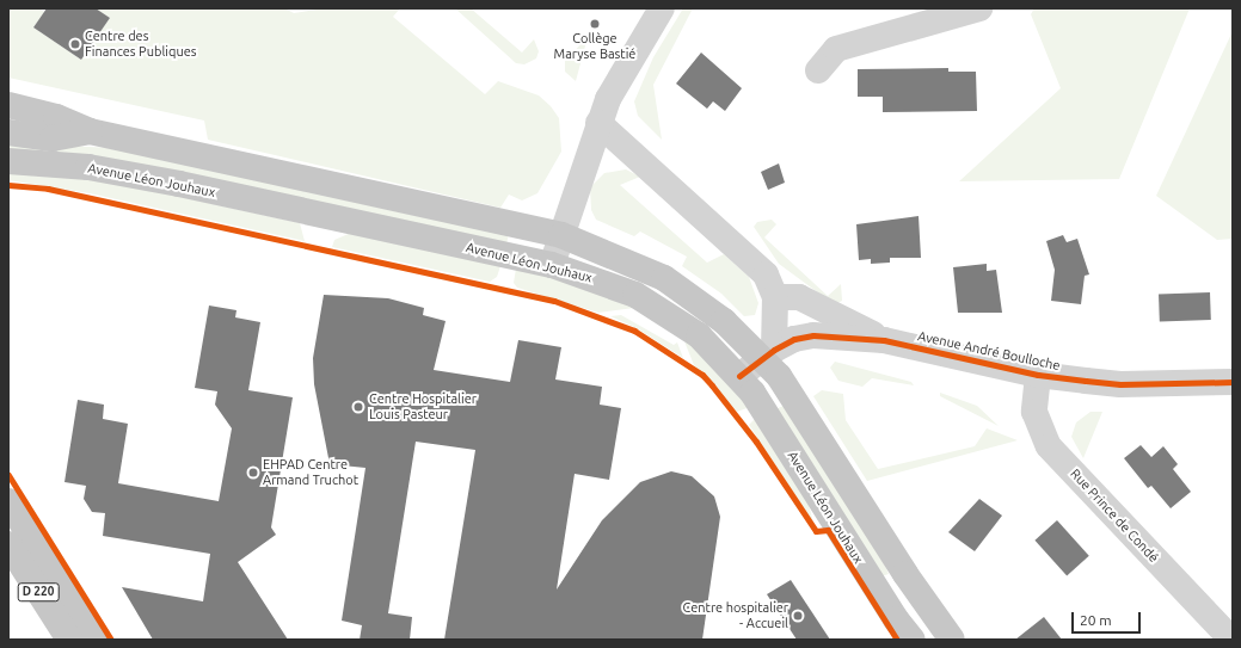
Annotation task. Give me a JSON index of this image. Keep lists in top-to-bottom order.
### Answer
{
  "streets": {
    "main road": ["Avenue Léon Jouhaux", "D 220"],
    "street": ["Avenue André Boulloche", "Rue Prince de Condé"]
  },
  "crossings": [
    ["Avenue André Boulloche", "Rue Prince de Condé"]
  ],
  "places": [
    "Collège Maryse Bastié",
    "Centre des Finances Publiques",
    "Centre Hospitalier Louis Pasteur",
    "EHPAD Centre Armand Truchot",
    "Centre hospitalier - Accueil"
  ],
  "scale_bar": "20 m"
}
